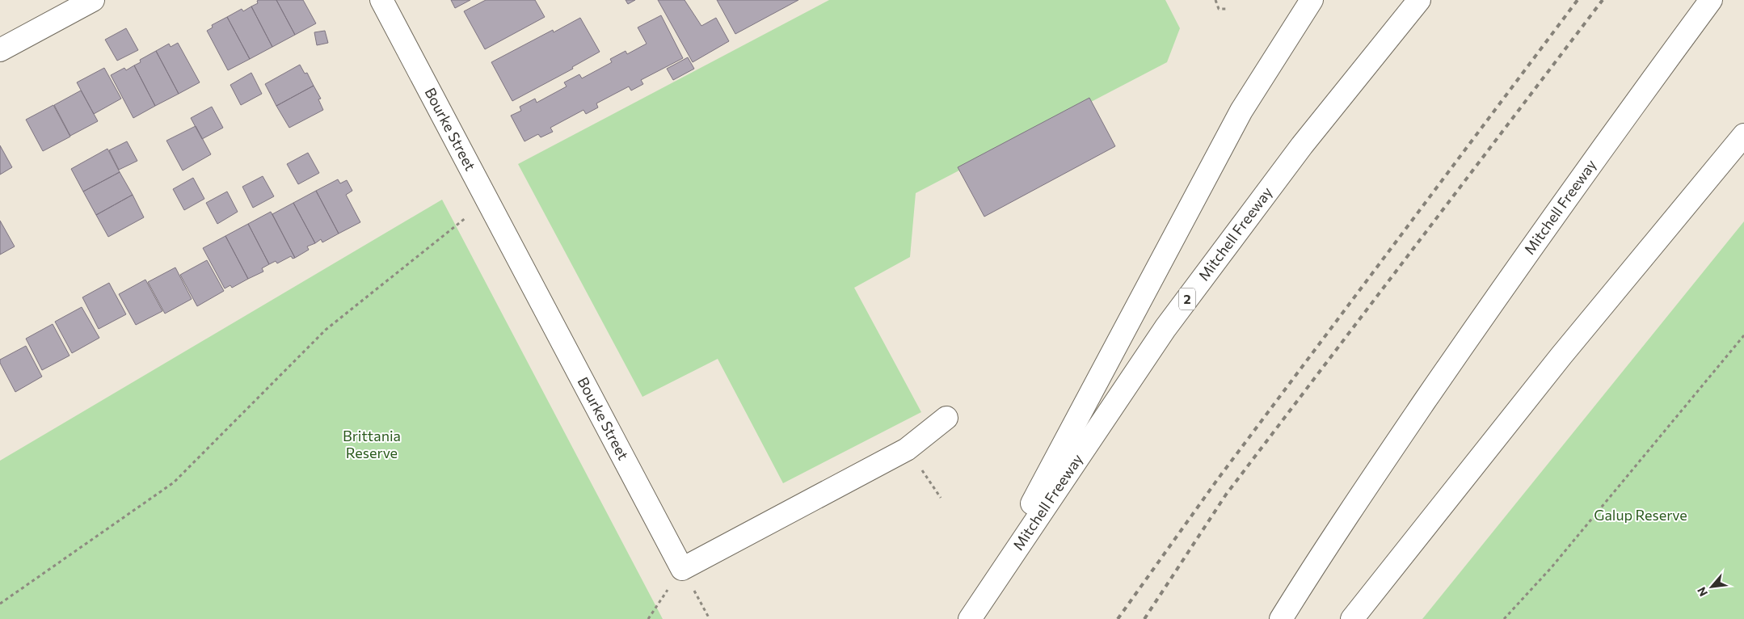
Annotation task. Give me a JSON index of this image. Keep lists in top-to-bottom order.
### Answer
{
  "streets": {
    "main road": ["Bourke Street", "Mitchell Freeway", "2"]
  },
  "parks": ["Brittania Reserve", "Galup Reserve"],
  "north": "bottom left"
}
